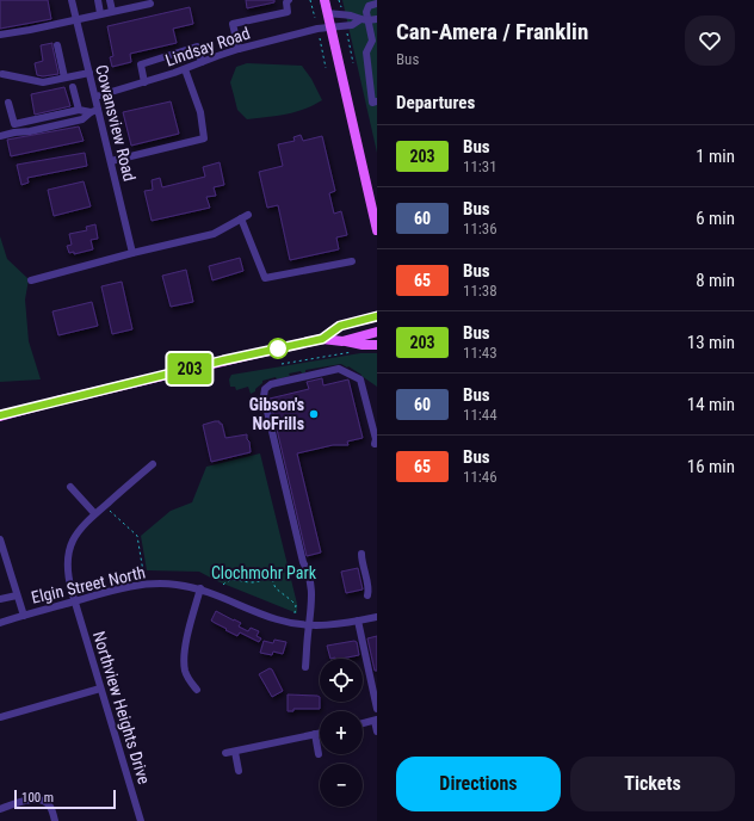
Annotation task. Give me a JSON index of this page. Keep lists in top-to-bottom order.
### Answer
{
  "streets": {
    "street": [
      "Lindsay Road",
      "Cowansview Road",
      "Elgin Street North",
      "Northview Heights Drive"
    ]
  },
  "crossings": [
    ["Lindsay Road", "Cowansview Road"],
    ["Elgin Street North", "Northview Heights Drive"]
  ],
  "parks": ["Clochmohr Park"],
  "places": ["Gibson's NoFrills"],
  "lines": ["bus line 203"],
  "scale_bar": "100 m",
  "page": {
    "on_map": "203",
    "heading": [
      ["Can-Amera / Franklin", "Bus"],
      "Departures"
    ],
    "list": [
      {
        "mark": "203",
        "name": "Bus",
        "note": "11:31",
        "value": "1 min"
      },
      {
        "mark": "60",
        "name": "Bus",
        "note": "11:36",
        "value": "6 min"
      },
      {
        "mark": "65",
        "name": "Bus",
        "note": "11:38",
        "value": "8 min"
      },
      {
        "mark": "203",
        "name": "Bus",
        "note": "11:43",
        "value": "13 min"
      },
      {
        "mark": "60",
        "name": "Bus",
        "note": "11:44",
        "value": "14 min"
      },
      {
        "mark": "65",
        "name": "Bus",
        "note": "11:46",
        "value": "16 min"
      }
    ],
    "map_buttons": ["+", "−"],
    "buttons": ["Directions", "Tickets"],
    "scale": "100 m"
  }
}
